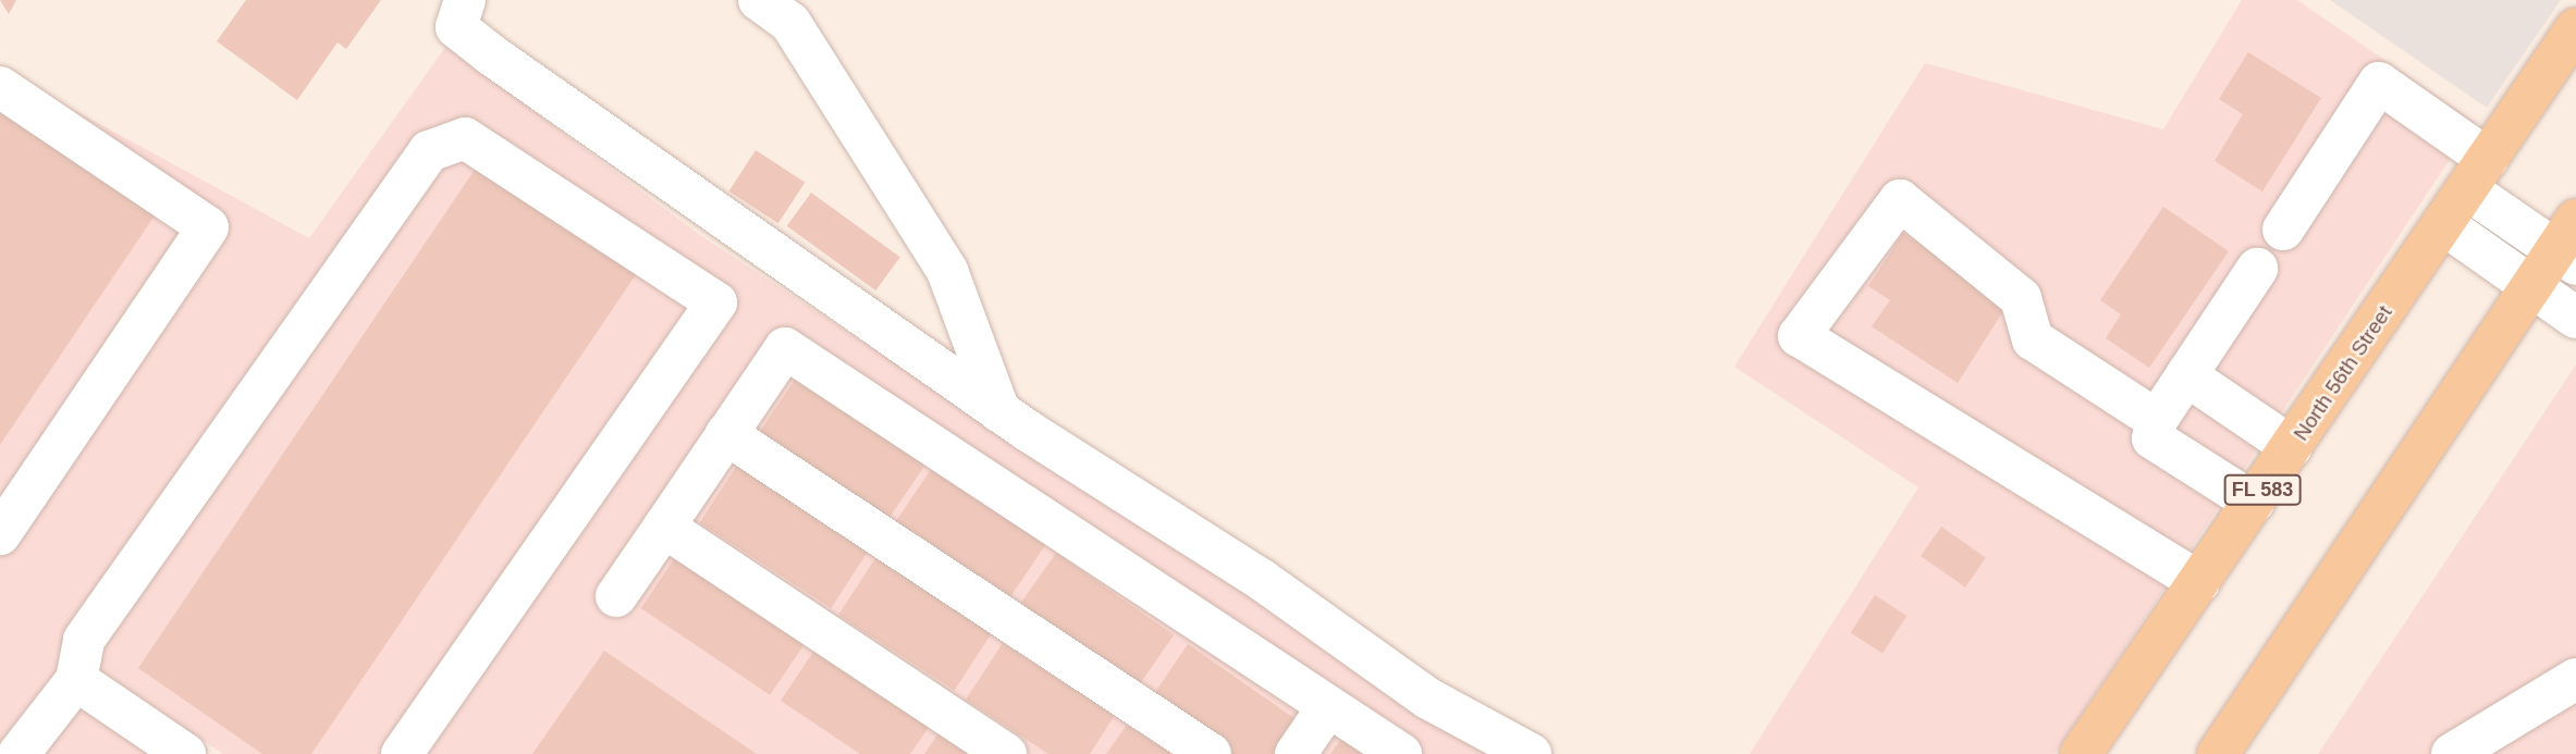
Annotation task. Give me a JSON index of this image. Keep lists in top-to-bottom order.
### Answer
{
  "streets": {
    "main road": ["North 56th Street", "FL 583"]
  }
}
